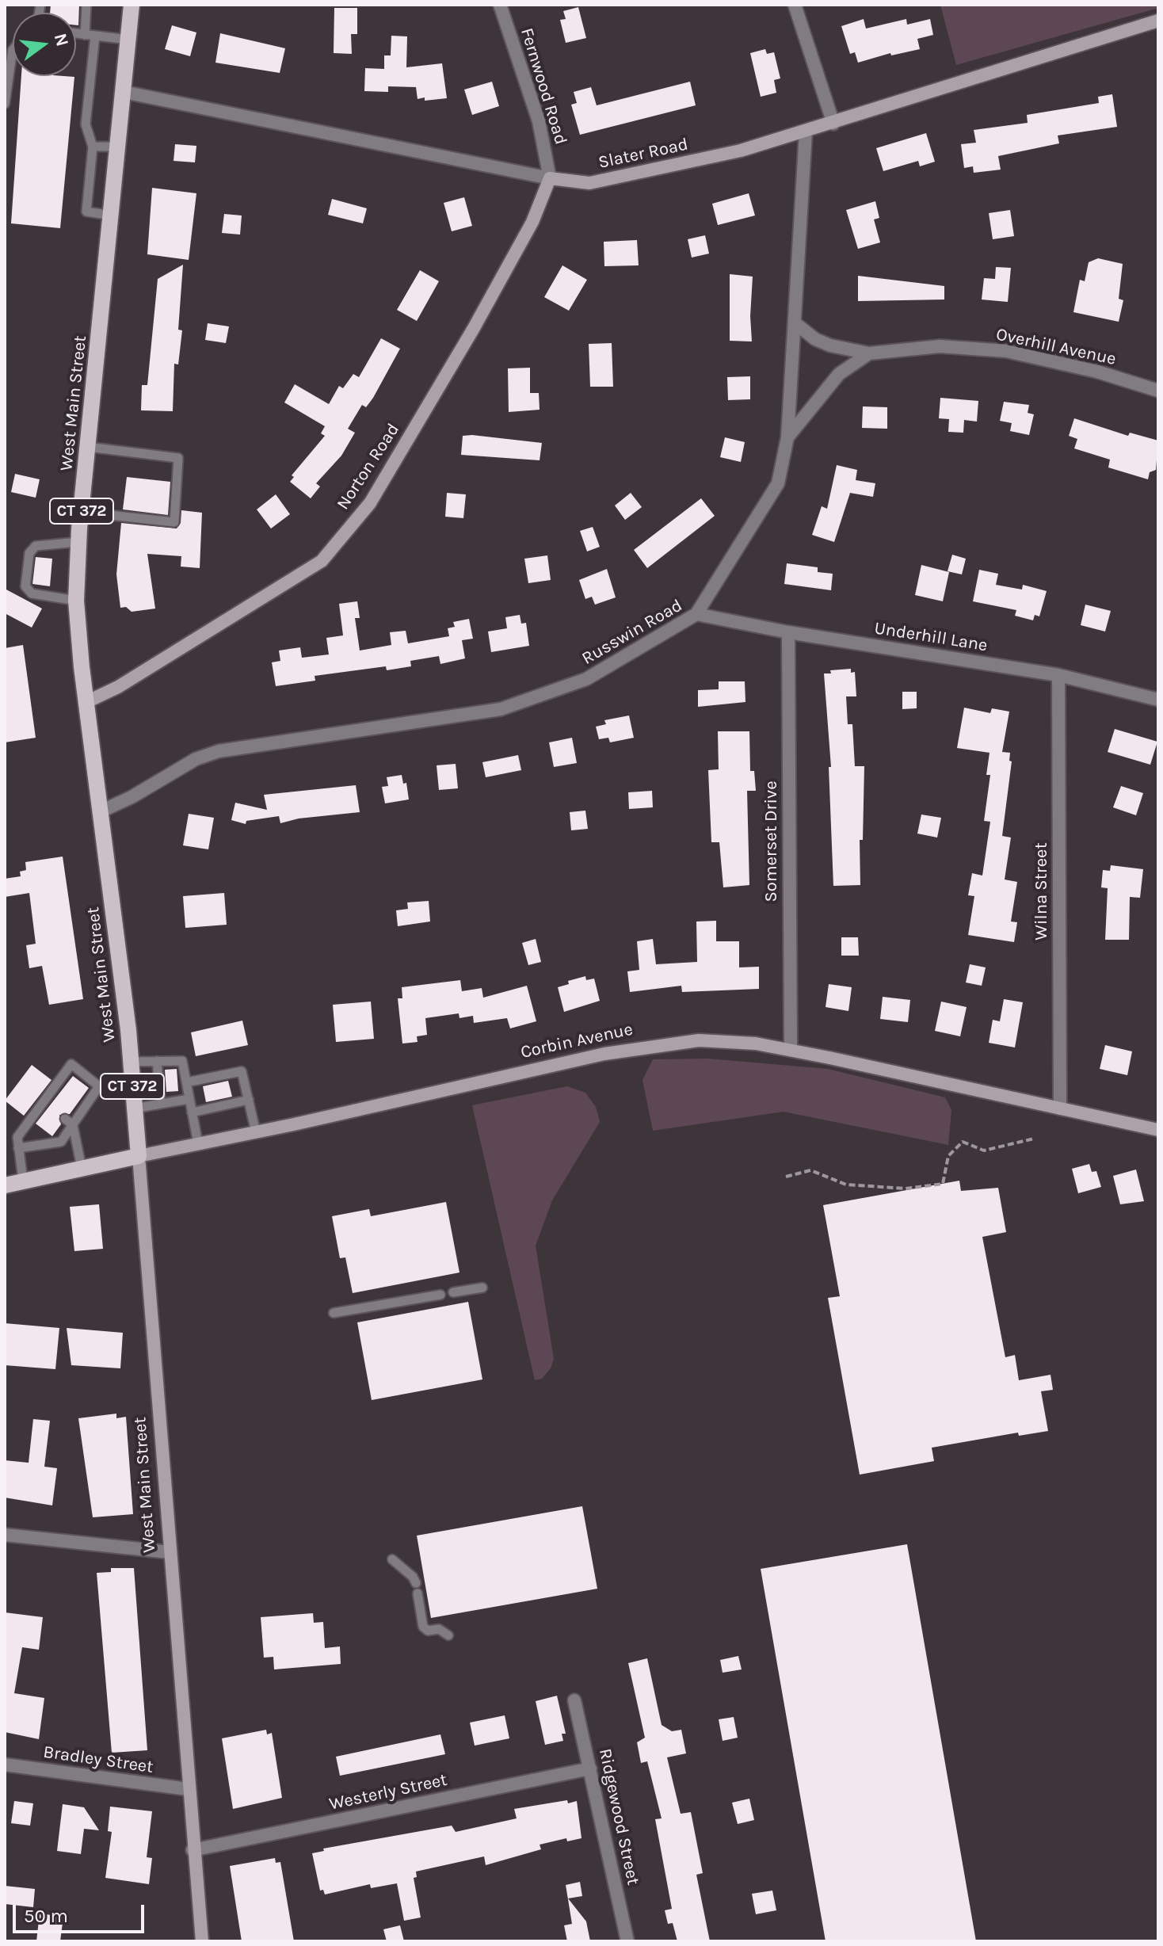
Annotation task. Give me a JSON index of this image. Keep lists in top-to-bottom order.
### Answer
{
  "streets": {
    "main road": [
      "Slater Road",
      "West Main Street",
      "Norton Road",
      "CT 372",
      "Corbin Avenue"
    ],
    "street": [
      "Fernwood Road",
      "Overhill Avenue",
      "Russwin Road",
      "Underhill Lane",
      "Somerset Drive",
      "Wilna Street",
      "Bradley Street",
      "Westerly Street",
      "Ridgewood Street"
    ]
  },
  "crossings": [
    ["Fernwood Road", "Slater Road"],
    ["Fernwood Road", "Norton Road"],
    ["Slater Road", "West Main Street"],
    ["Slater Road", "Norton Road"],
    ["Slater Road", "Russwin Road"],
    ["Overhill Avenue", "Russwin Road"],
    ["West Main Street", "Norton Road"],
    ["West Main Street", "Russwin Road"],
    ["West Main Street", "Corbin Avenue"],
    ["West Main Street", "Bradley Street"],
    ["West Main Street", "Westerly Street"],
    ["Russwin Road", "Underhill Lane"],
    ["Underhill Lane", "Somerset Drive"],
    ["Underhill Lane", "Wilna Street"],
    ["Somerset Drive", "Corbin Avenue"],
    ["Wilna Street", "Corbin Avenue"],
    ["Westerly Street", "Ridgewood Street"]
  ],
  "scale_bar": "50 m",
  "north": "right"
}
